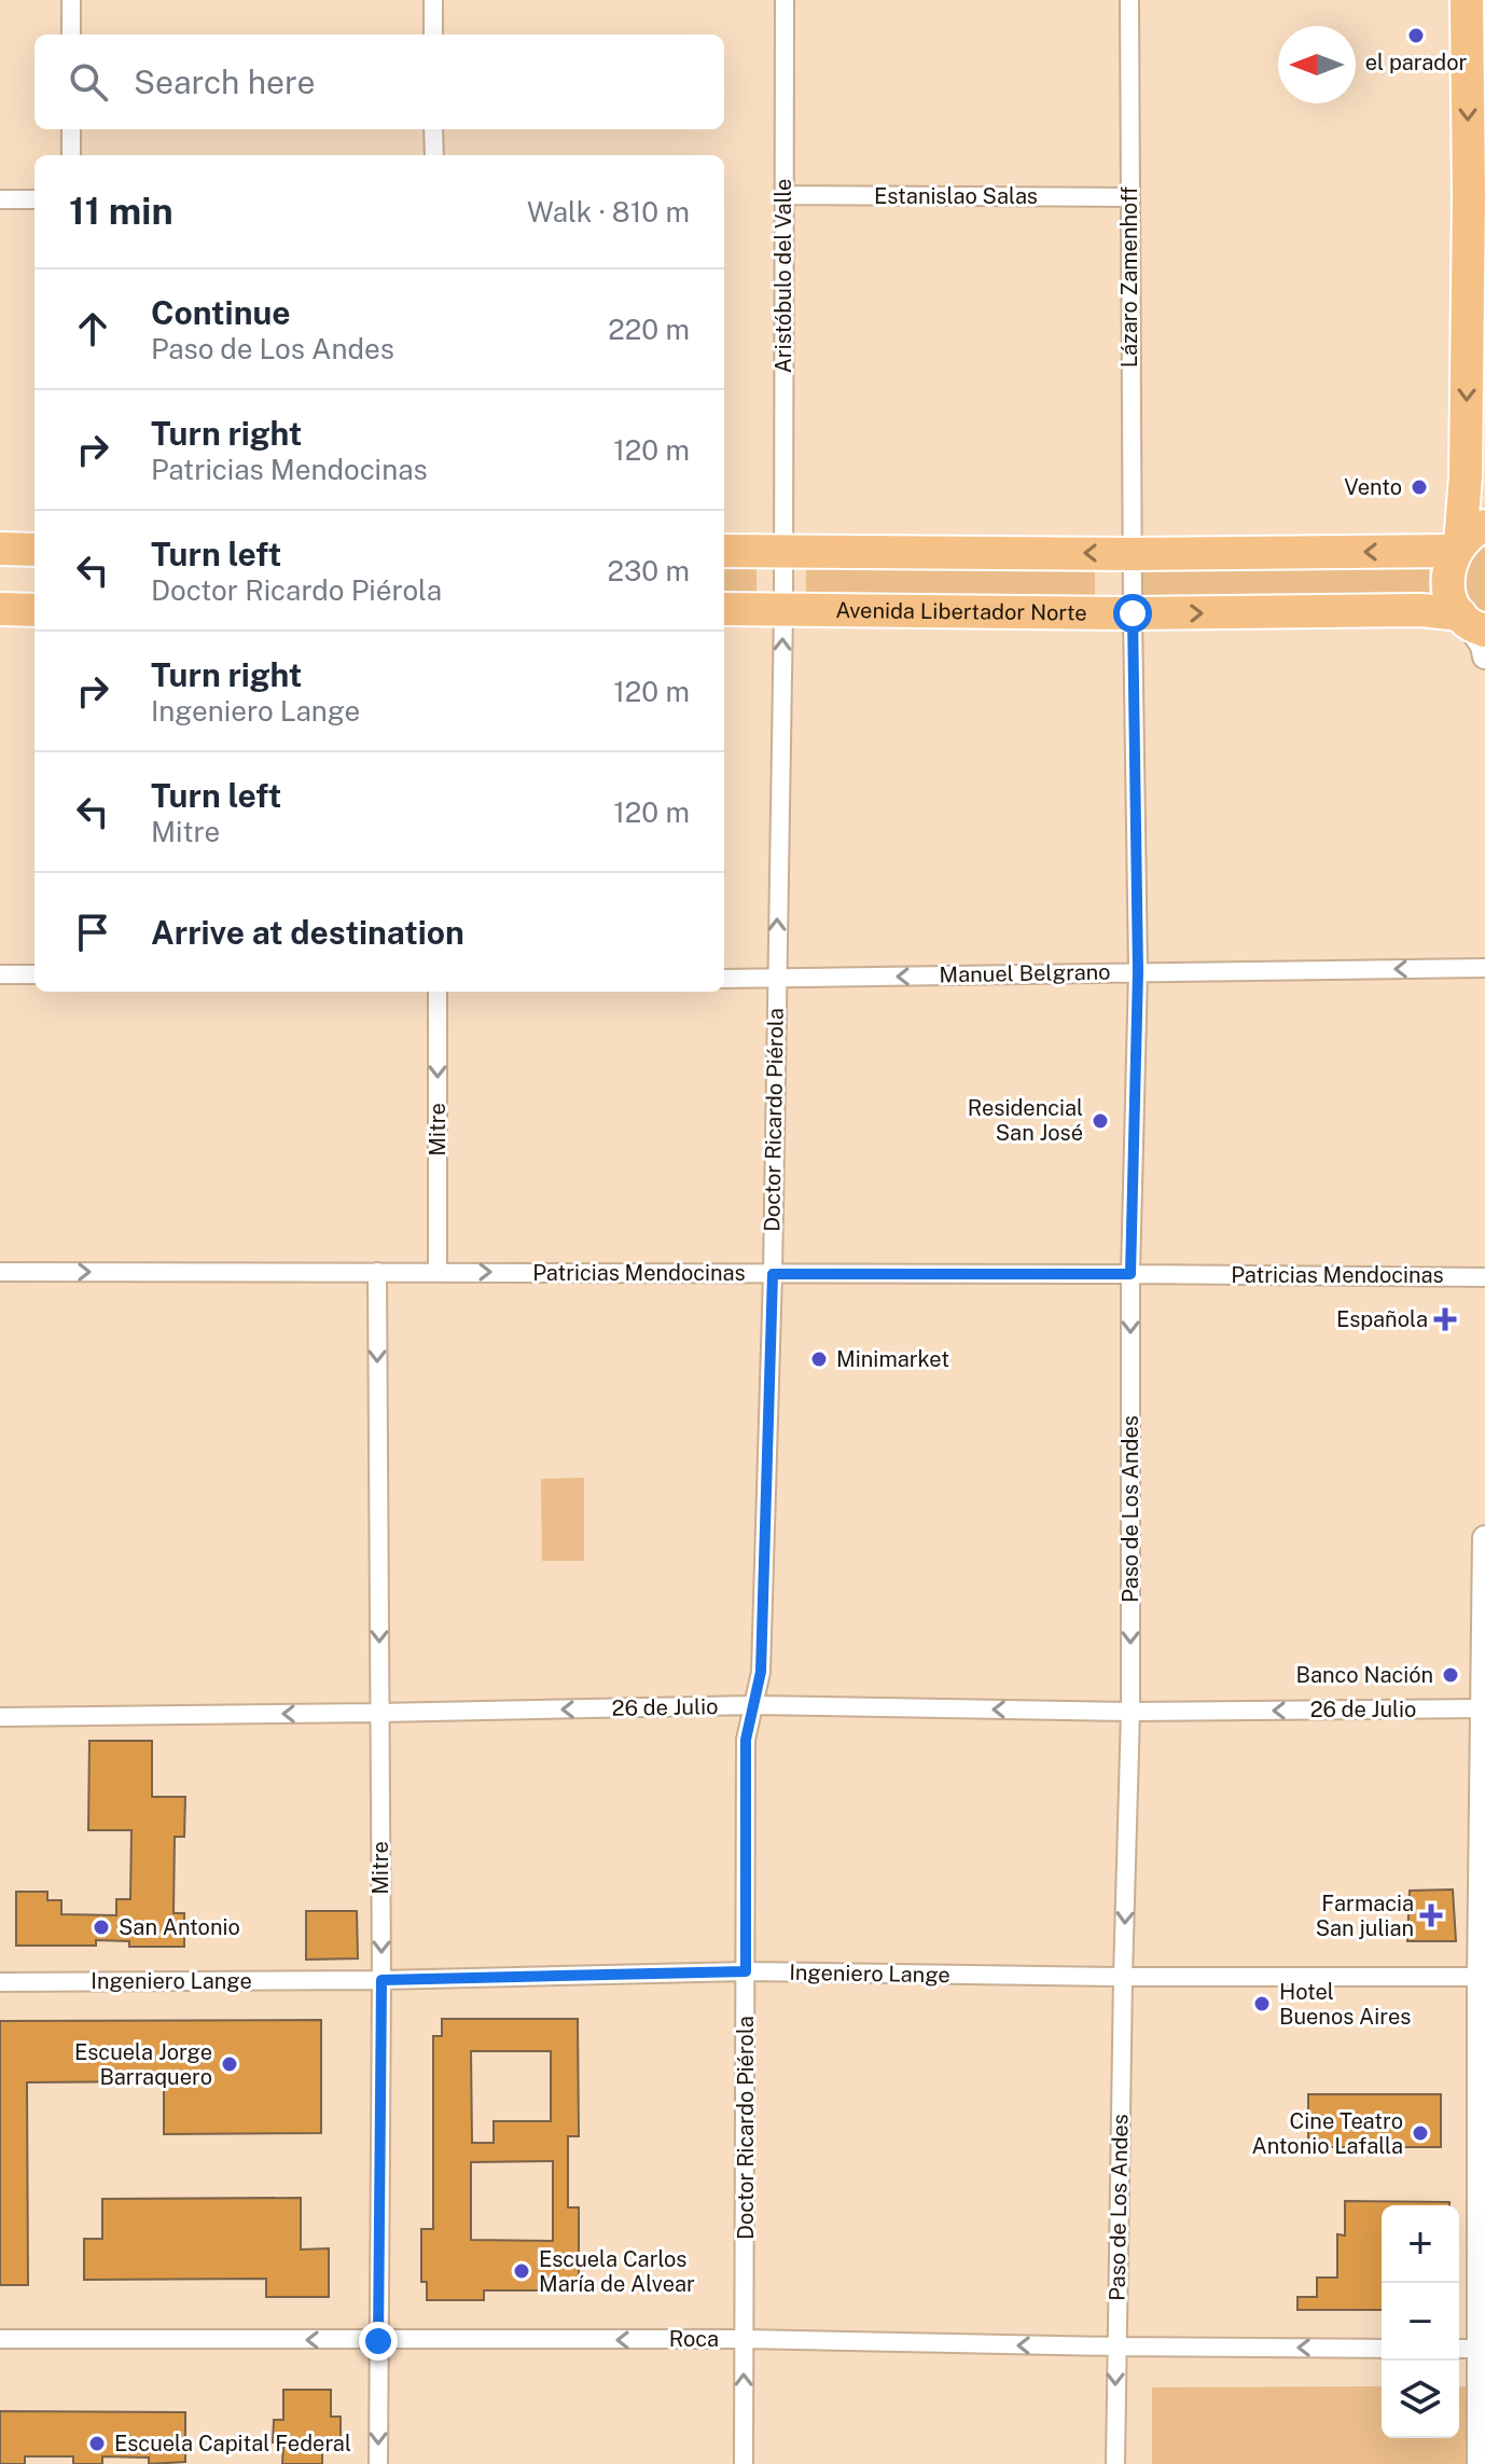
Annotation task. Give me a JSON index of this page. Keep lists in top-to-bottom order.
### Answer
{
  "streets": {
    "highway": ["Avenida Libertador Norte"],
    "street": [
      "Estanislao Salas",
      "Aristóbulo del Valle",
      "Lázaro Zamenhoff",
      "Manuel Belgrano",
      "Doctor Ricardo Piérola",
      "Mitre",
      "Patricias Mendocinas",
      "Paso de Los Andes",
      "26 de Julio",
      "Ingeniero Lange",
      "Roca"
    ]
  },
  "crossings": [
    ["Estanislao Salas", "Aristóbulo del Valle"],
    ["Estanislao Salas", "Lázaro Zamenhoff"],
    ["Aristóbulo del Valle", "Doctor Ricardo Piérola"],
    ["Lázaro Zamenhoff", "Paso de Los Andes"],
    ["Avenida Libertador Norte", "Doctor Ricardo Piérola"],
    ["Avenida Libertador Norte", "Paso de Los Andes"],
    ["Manuel Belgrano", "Doctor Ricardo Piérola"],
    ["Manuel Belgrano", "Paso de Los Andes"],
    ["Doctor Ricardo Piérola", "Patricias Mendocinas"],
    ["Doctor Ricardo Piérola", "26 de Julio"],
    ["Doctor Ricardo Piérola", "Ingeniero Lange"],
    ["Doctor Ricardo Piérola", "Roca"],
    ["Mitre", "Patricias Mendocinas"],
    ["Mitre", "26 de Julio"],
    ["Mitre", "Ingeniero Lange"],
    ["Mitre", "Roca"],
    ["Patricias Mendocinas", "Paso de Los Andes"],
    ["Paso de Los Andes", "26 de Julio"],
    ["Paso de Los Andes", "Ingeniero Lange"],
    ["Paso de Los Andes", "Roca"]
  ],
  "one_way": [
    "Manuel Belgrano",
    "Mitre",
    "Patricias Mendocinas",
    "Paso de Los Andes",
    "26 de Julio",
    "Roca"
  ],
  "places": {
    "other": [
      "el parador",
      "Vento",
      "Residencial San José",
      "Minimarket",
      "Banco Nación",
      "San Antonio",
      "Hotel Buenos Aires",
      "Escuela Jorge Barraquero",
      "Cine Teatro Antonio Lafalla",
      "Escuela Carlos María de Alvear",
      "Escuela Capital Federal"
    ],
    "health": ["Española", "Farmacia San julian"]
  },
  "north": "left",
  "page": {
    "search": "Search here",
    "heading": ["11 min", "Walk · 810 m"],
    "list": [
      ["Continue", "Paso de Los Andes", "220 m"],
      ["Turn right", "Patricias Mendocinas", "120 m"],
      ["Turn left", "Doctor Ricardo Piérola", "230 m"],
      ["Turn right", "Ingeniero Lange", "120 m"],
      ["Turn left", "Mitre", "120 m"],
      "Arrive at destination"
    ],
    "map_buttons": ["+", "−"]
  }
}
